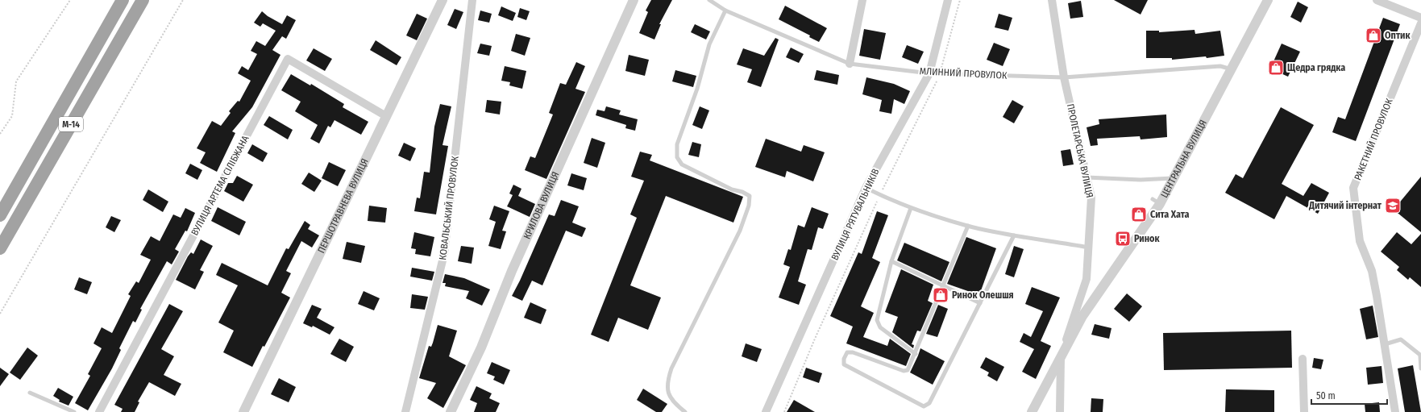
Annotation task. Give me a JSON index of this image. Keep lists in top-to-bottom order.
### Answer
{
  "streets": {
    "highway": ["М-14"],
    "street": [
      "РАКЕТНИЙ ПРОВУЛОК",
      "ПРОЛЕТАРСЬКА ВУЛИЦЯ",
      "ЦЕНТРАЛЬНА ВУЛИЦЯ",
      "ВУЛИЦЯ АРТЕМА СІЛІБЖАНА",
      "ПЕРШОТРАВНЕВА ВУЛИЦЯ",
      "КРИЛОВА ВУЛИЦЯ",
      "КОВАЛЬСЬКИЙ ПРОВУЛОК",
      "ВУЛИЦЯ РЯТУВАЛЬНИКІВ"
    ],
    "lane": ["МЛИННИЙ ПРОВУЛОК"]
  },
  "crossings": [
    ["МЛИННИЙ ПРОВУЛОК", "ПРОЛЕТАРСЬКА ВУЛИЦЯ"],
    ["МЛИННИЙ ПРОВУЛОК", "ЦЕНТРАЛЬНА ВУЛИЦЯ"],
    ["МЛИННИЙ ПРОВУЛОК", "ВУЛИЦЯ РЯТУВАЛЬНИКІВ"],
    ["ПРОЛЕТАРСЬКА ВУЛИЦЯ", "ЦЕНТРАЛЬНА ВУЛИЦЯ"],
    ["ВУЛИЦЯ АРТЕМА СІЛІБЖАНА", "ПЕРШОТРАВНЕВА ВУЛИЦЯ"]
  ],
  "places": {
    "shop": [
      "Оптик",
      "Щедра грядка",
      "Сита Хата",
      "Ринок Олешшя"
    ],
    "school or university": ["Дитячий інтернат"],
    "bus stop": ["Ринок"]
  },
  "scale_bar": "50 m"
}
